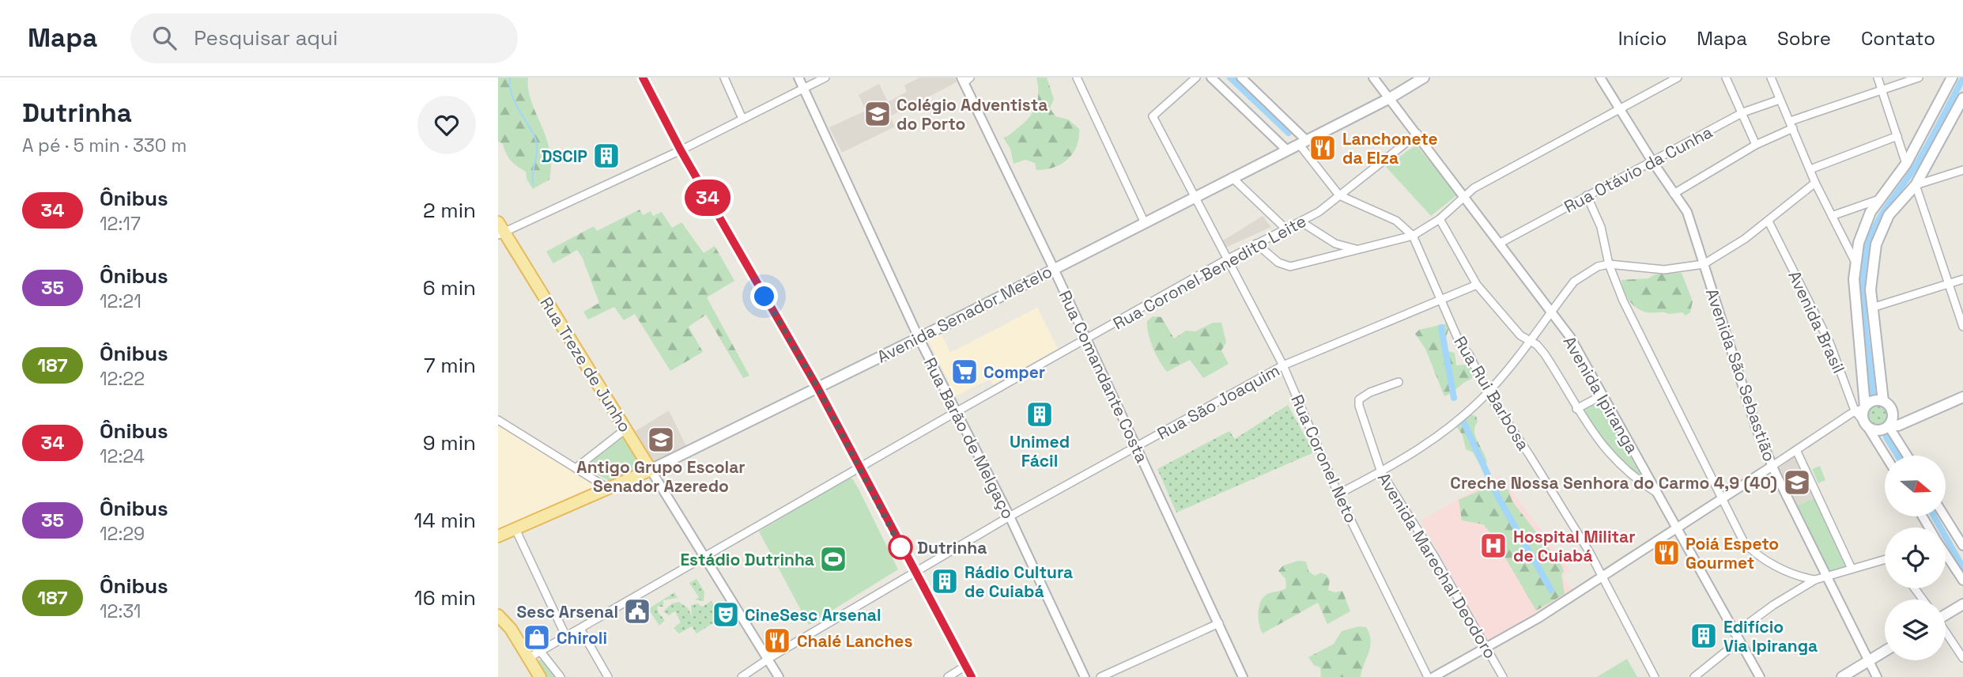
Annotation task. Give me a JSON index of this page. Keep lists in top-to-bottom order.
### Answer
{
  "streets": {
    "main road": ["Avenida Senador Metelo", "Rua Treze de Junho"],
    "street": [
      "Rua Otávio da Cunha",
      "Rua Coronel Benedito Leite",
      "Avenida Brasil",
      "Avenida São Sebastião",
      "Rua Comandante Costa",
      "Rua Rui Barbosa",
      "Avenida Ipiranga",
      "Rua São Joaquim",
      "Rua Barão de Melgaço",
      "Rua Coronel Neto",
      "Avenida Marechal Deodoro"
    ]
  },
  "crossings": [
    ["Rua Otávio da Cunha", "Avenida São Sebastião"],
    ["Rua Otávio da Cunha", "Avenida Ipiranga"],
    ["Rua Coronel Benedito Leite", "Rua Treze de Junho"],
    ["Rua Coronel Benedito Leite", "Rua Comandante Costa"],
    ["Rua Coronel Benedito Leite", "Rua Rui Barbosa"],
    ["Rua Coronel Benedito Leite", "Avenida Ipiranga"],
    ["Rua Coronel Benedito Leite", "Rua Barão de Melgaço"],
    ["Rua Coronel Benedito Leite", "Rua Coronel Neto"],
    ["Avenida Senador Metelo", "Rua Treze de Junho"],
    ["Avenida Senador Metelo", "Rua Comandante Costa"],
    ["Avenida Senador Metelo", "Rua Rui Barbosa"],
    ["Avenida Senador Metelo", "Avenida Ipiranga"],
    ["Avenida Senador Metelo", "Rua Barão de Melgaço"],
    ["Avenida Senador Metelo", "Rua Coronel Neto"],
    ["Rua Treze de Junho", "Rua São Joaquim"],
    ["Rua Comandante Costa", "Rua São Joaquim"],
    ["Rua Rui Barbosa", "Rua São Joaquim"],
    ["Rua São Joaquim", "Rua Barão de Melgaço"],
    ["Rua São Joaquim", "Rua Coronel Neto"]
  ],
  "places": {
    "school or university": ["Colégio Adventista do Porto", "Antigo Grupo Escolar Senador Azeredo", "Creche Nossa Senhora do Carmo 4,9 (40)"],
    "restaurant": ["Lanchonete da Elza", "Poiá Espeto Gourmet", "Chalé Lanches"],
    "building": [
      "DSCIP",
      "Unimed Fácil",
      "Rádio Cultura de Cuiabá",
      "Edifício Via Ipiranga"
    ],
    "supermarket": ["Comper"],
    "hospital": ["Hospital Militar de Cuiabá"],
    "other": ["Dutrinha"],
    "sports": ["Estádio Dutrinha"],
    "public building": ["Sesc Arsenal"],
    "theatre": ["CineSesc Arsenal"],
    "shop": ["Chiroli"]
  },
  "lines": ["bus line 34"],
  "north": "right",
  "page": {
    "header": "Mapa",
    "search": "Pesquisar aqui",
    "nav": [
      "Início",
      "Mapa",
      "Sobre",
      "Contato"
    ],
    "heading": ["Dutrinha", "A pé · 5 min · 330 m"],
    "on_map": "34",
    "list": [
      {
        "mark": "34",
        "name": "Ônibus",
        "note": "12:17",
        "value": "2 min"
      },
      {
        "mark": "35",
        "name": "Ônibus",
        "note": "12:21",
        "value": "6 min"
      },
      {
        "mark": "187",
        "name": "Ônibus",
        "note": "12:22",
        "value": "7 min"
      },
      {
        "mark": "34",
        "name": "Ônibus",
        "note": "12:24",
        "value": "9 min"
      },
      {
        "mark": "35",
        "name": "Ônibus",
        "note": "12:29",
        "value": "14 min"
      },
      {
        "mark": "187",
        "name": "Ônibus",
        "note": "12:31",
        "value": "16 min"
      }
    ]
  }
}
